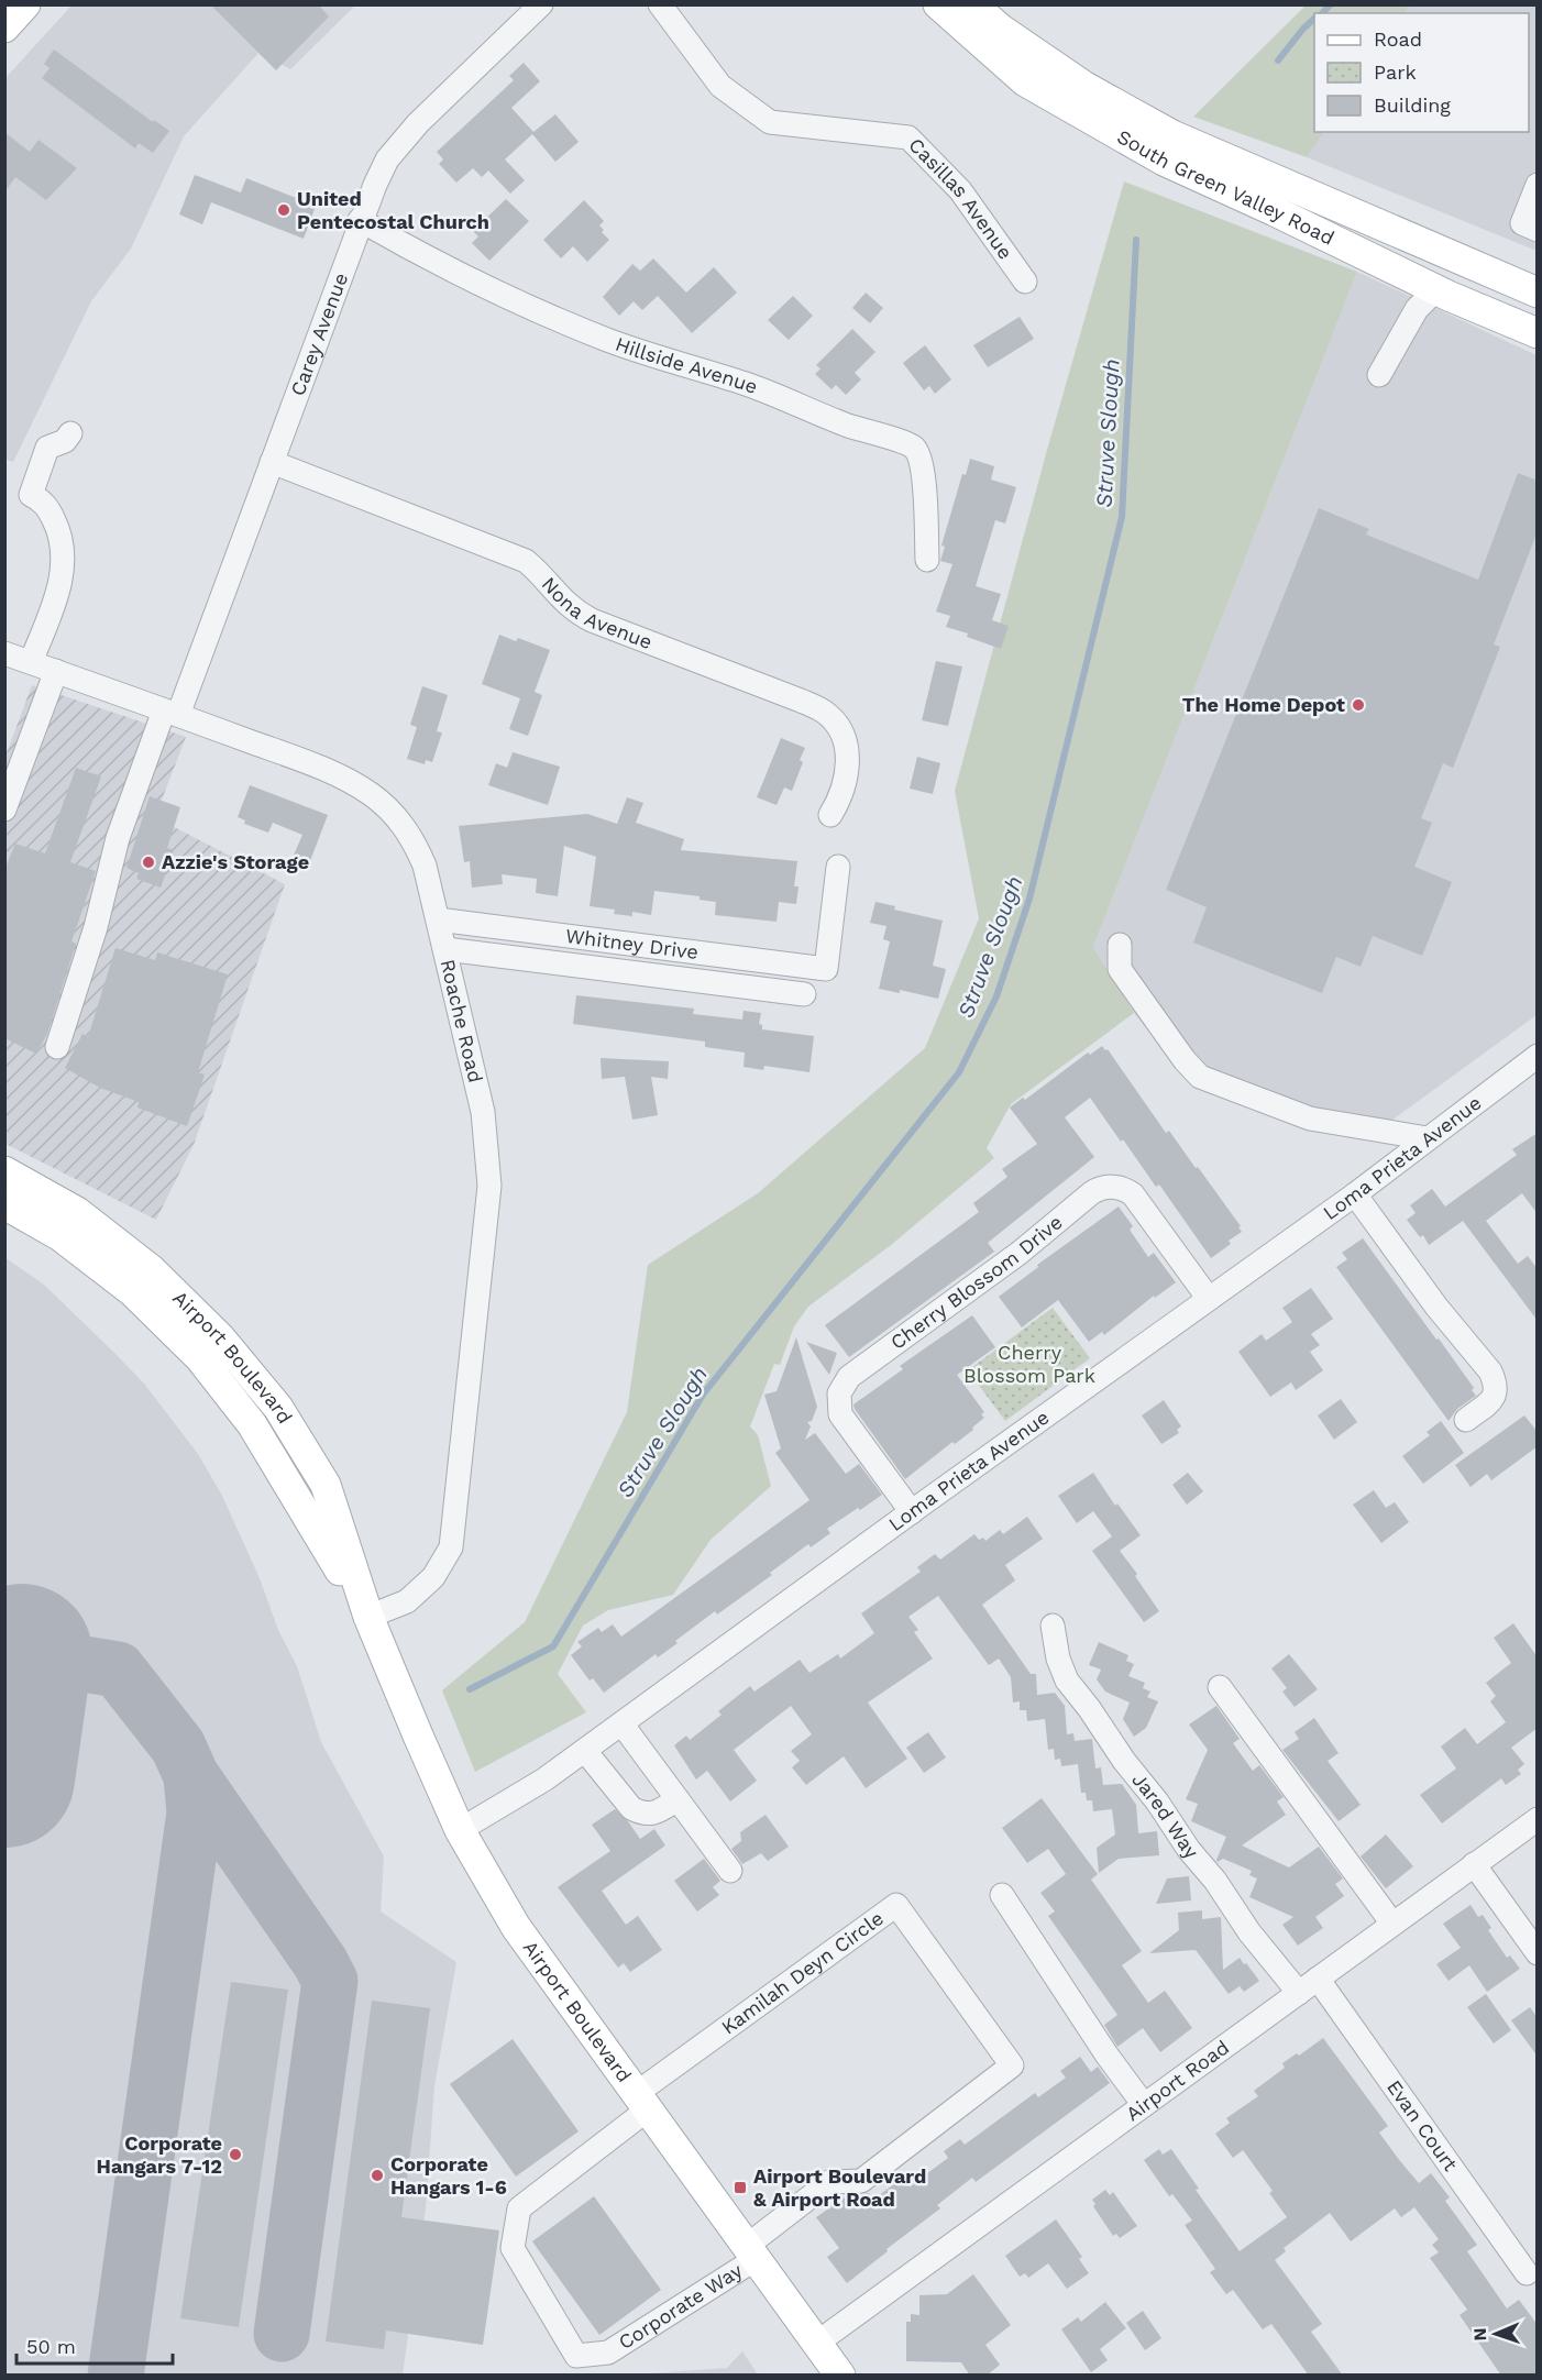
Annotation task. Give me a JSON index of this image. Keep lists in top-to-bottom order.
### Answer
{
  "streets": {
    "main road": ["South Green Valley Road", "Airport Boulevard"],
    "street": [
      "Casillas Avenue",
      "Carey Avenue",
      "Hillside Avenue",
      "Nona Avenue",
      "Whitney Drive",
      "Roache Road",
      "Loma Prieta Avenue",
      "Cherry Blossom Drive",
      "Jared Way",
      "Kamilah Deyn Circle",
      "Airport Road",
      "Evan Court",
      "Corporate Way"
    ]
  },
  "crossings": [
    ["Carey Avenue", "Hillside Avenue"],
    ["Carey Avenue", "Nona Avenue"],
    ["Carey Avenue", "Roache Road"],
    ["Whitney Drive", "Roache Road"],
    ["Roache Road", "Airport Boulevard"],
    ["Loma Prieta Avenue", "Cherry Blossom Drive"],
    ["Loma Prieta Avenue", "Airport Boulevard"],
    ["Airport Boulevard", "Kamilah Deyn Circle"],
    ["Airport Boulevard", "Airport Road"],
    ["Airport Boulevard", "Corporate Way"],
    ["Jared Way", "Airport Road"],
    ["Kamilah Deyn Circle", "Corporate Way"],
    ["Airport Road", "Evan Court"]
  ],
  "water": ["Struve Slough"],
  "parks": ["Cherry Blossom Park"],
  "places": {
    "other": [
      "United Pentecostal Church",
      "The Home Depot",
      "Azzie's Storage",
      "Corporate Hangars 7-12",
      "Corporate Hangars 1-6"
    ],
    "transit": ["Airport Boulevard & Airport Road"]
  },
  "legend": ["Road", "Park", "Building"],
  "scale_bar": "50 m",
  "north": "left"
}
